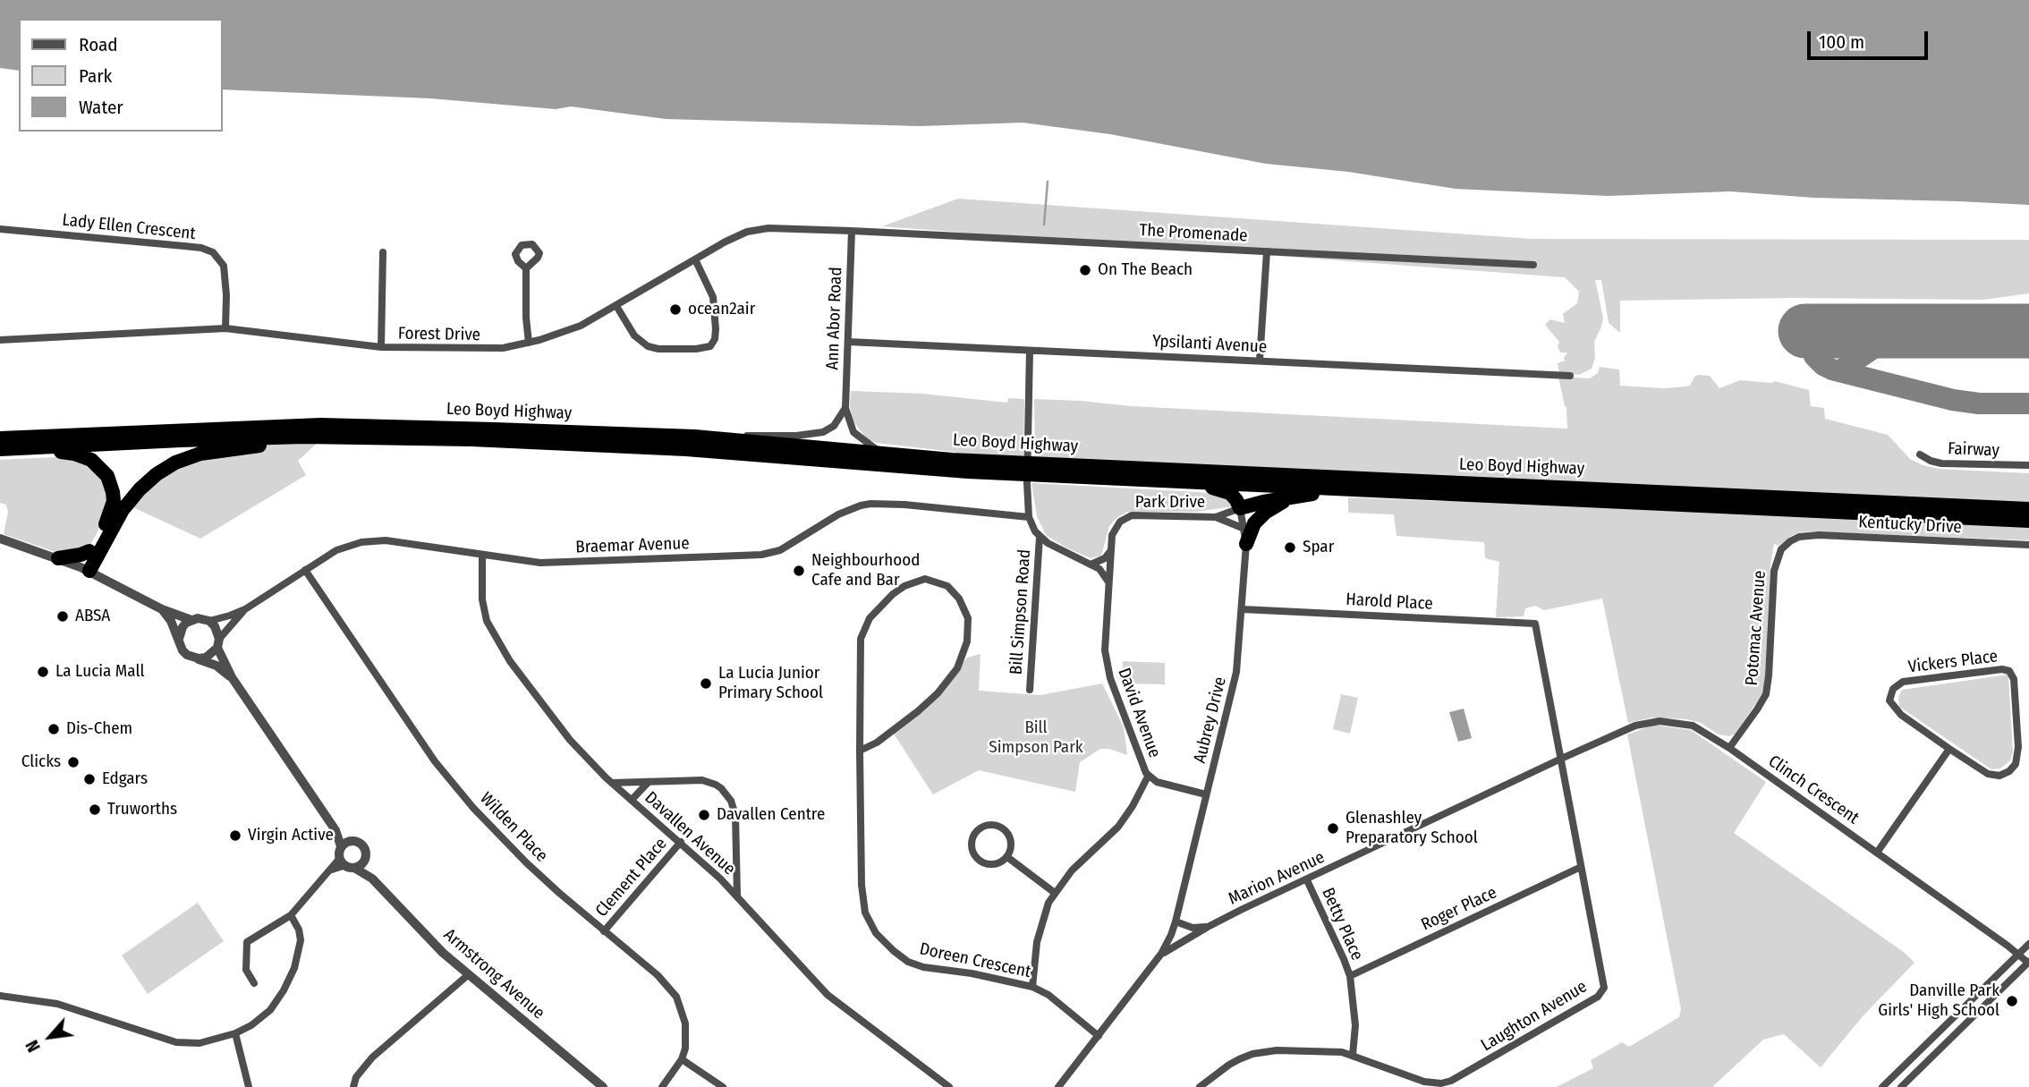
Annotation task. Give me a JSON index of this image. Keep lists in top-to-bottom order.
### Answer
{
  "streets": {
    "highway": ["Leo Boyd Highway"],
    "street": [
      "Lady Ellen Crescent",
      "The Promenade",
      "Ann Abor Road",
      "Forest Drive",
      "Ypsilanti Avenue",
      "Fairway",
      "Park Drive",
      "Kentucky Drive",
      "Braemar Avenue",
      "Harold Place",
      "Bill Simpson Road",
      "Potomac Avenue",
      "Vickers Place",
      "David Avenue",
      "Aubrey Drive",
      "Clinch Crescent",
      "Wilden Place",
      "Davallen Avenue",
      "Clement Place",
      "Marion Avenue",
      "Roger Place",
      "Betty Place",
      "Doreen Crescent",
      "Armstrong Avenue",
      "Laughton Avenue"
    ]
  },
  "crossings": [
    ["Lady Ellen Crescent", "Forest Drive"],
    ["The Promenade", "Ann Abor Road"],
    ["The Promenade", "Forest Drive"],
    ["Ann Abor Road", "Forest Drive"],
    ["Ann Abor Road", "Ypsilanti Avenue"],
    ["Ann Abor Road", "Leo Boyd Highway"],
    ["Park Drive", "David Avenue"],
    ["Park Drive", "Aubrey Drive"],
    ["Kentucky Drive", "Potomac Avenue"],
    ["Braemar Avenue", "Wilden Place"],
    ["Braemar Avenue", "Davallen Avenue"],
    ["Harold Place", "Aubrey Drive"],
    ["Harold Place", "Laughton Avenue"],
    ["Potomac Avenue", "Clinch Crescent"],
    ["David Avenue", "Aubrey Drive"],
    ["David Avenue", "Doreen Crescent"],
    ["Aubrey Drive", "Marion Avenue"],
    ["Clinch Crescent", "Marion Avenue"],
    ["Clinch Crescent", "Laughton Avenue"],
    ["Wilden Place", "Clement Place"],
    ["Davallen Avenue", "Clement Place"],
    ["Marion Avenue", "Betty Place"],
    ["Marion Avenue", "Doreen Crescent"],
    ["Marion Avenue", "Laughton Avenue"],
    ["Roger Place", "Betty Place"],
    ["Roger Place", "Laughton Avenue"],
    ["Betty Place", "Laughton Avenue"]
  ],
  "parks": ["Bill Simpson Park"],
  "places": [
    "On The Beach",
    "ocean2air",
    "Spar",
    "Neighbourhood Cafe and Bar",
    "ABSA",
    "La Lucia Mall",
    "La Lucia Junior Primary School",
    "Dis-Chem",
    "Clicks",
    "Edgars",
    "Truworths",
    "Davallen Centre",
    "Glenashley Preparatory School",
    "Virgin Active",
    "Danville Park Girls' High School"
  ],
  "legend": ["Road", "Park", "Water"],
  "scale_bar": "100 m",
  "north": "bottom left"
}
